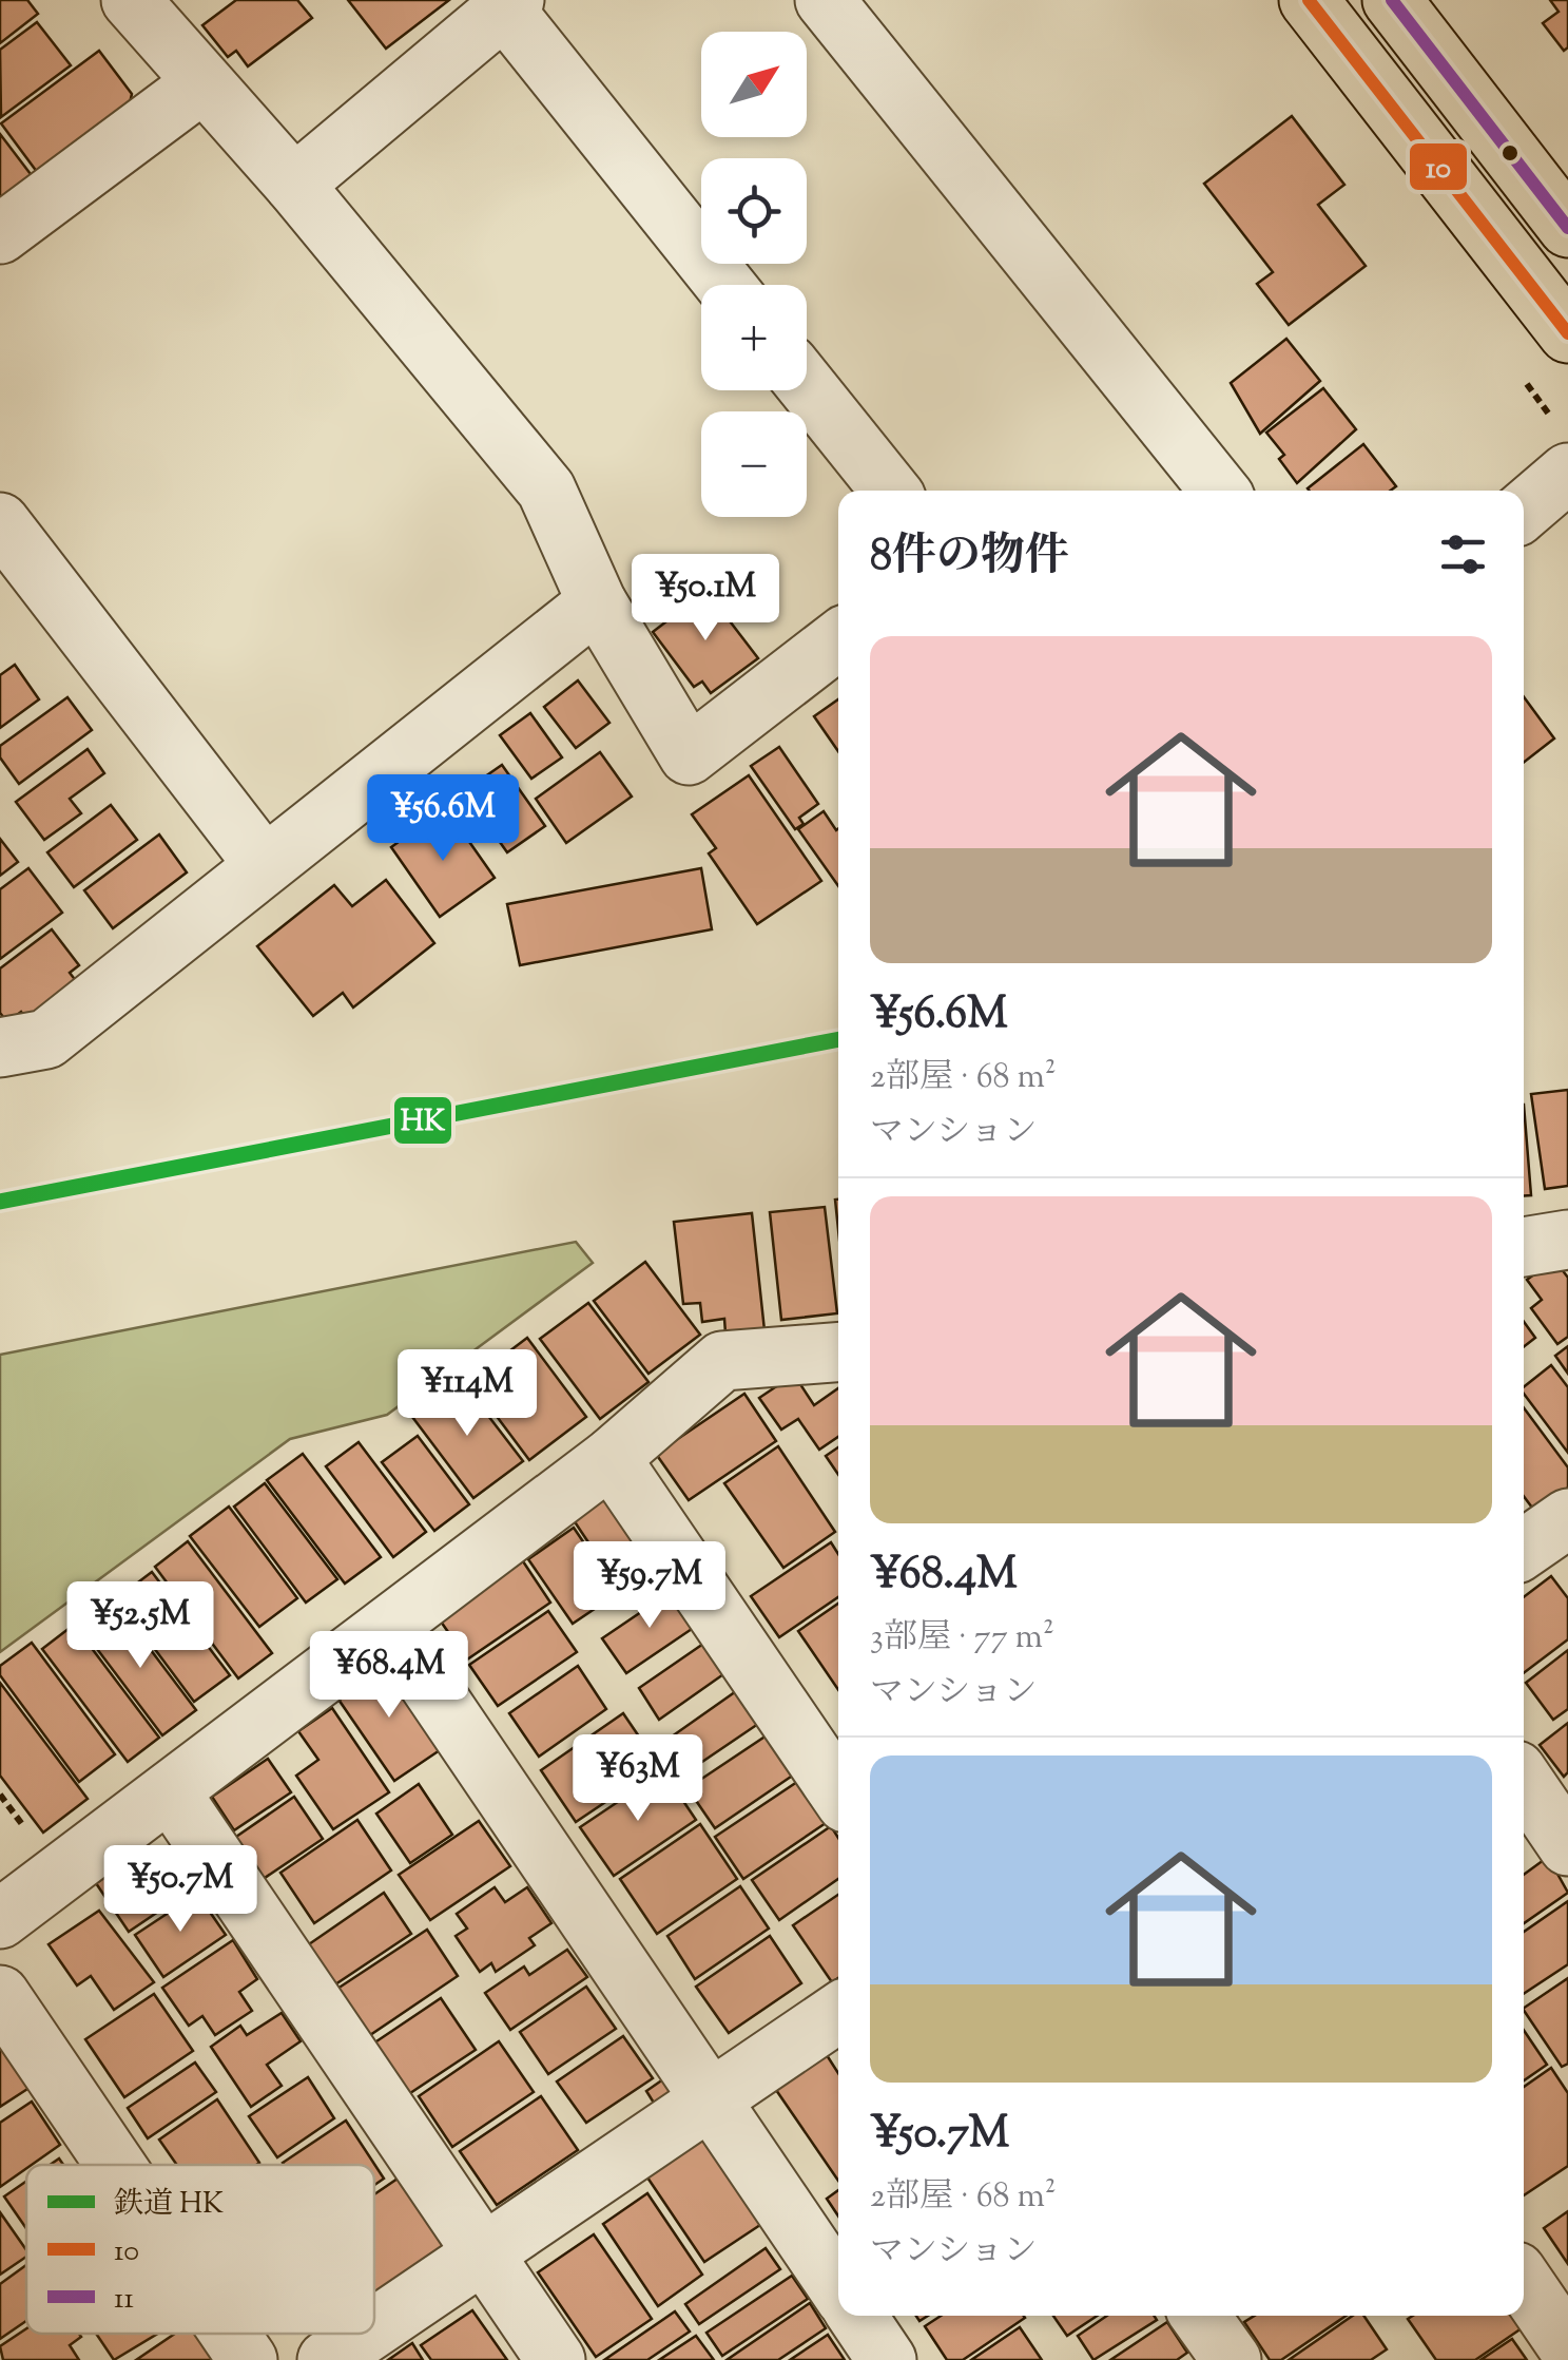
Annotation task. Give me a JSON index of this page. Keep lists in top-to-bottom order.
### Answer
{
  "lines": ["transit line 10", "transit line 11", "rail line HK"],
  "legend": ["鉄道 HK", "10", "11"],
  "north": "top right",
  "page": {
    "map_buttons": ["+", "−"],
    "heading": "8件の物件",
    "price": [
      "¥50.1M",
      "¥56.6M",
      "¥114M",
      "¥59.7M",
      "¥52.5M",
      "¥68.4M",
      "¥63M",
      "¥50.7M"
    ],
    "list": [
      {
        "name": "¥56.6M",
        "note": "2部屋 · 68 m² · マンション"
      },
      {
        "name": "¥68.4M",
        "note": "3部屋 · 77 m² · マンション"
      },
      {
        "name": "¥50.7M",
        "note": "2部屋 · 68 m² · マンション"
      }
    ]
  }
}
